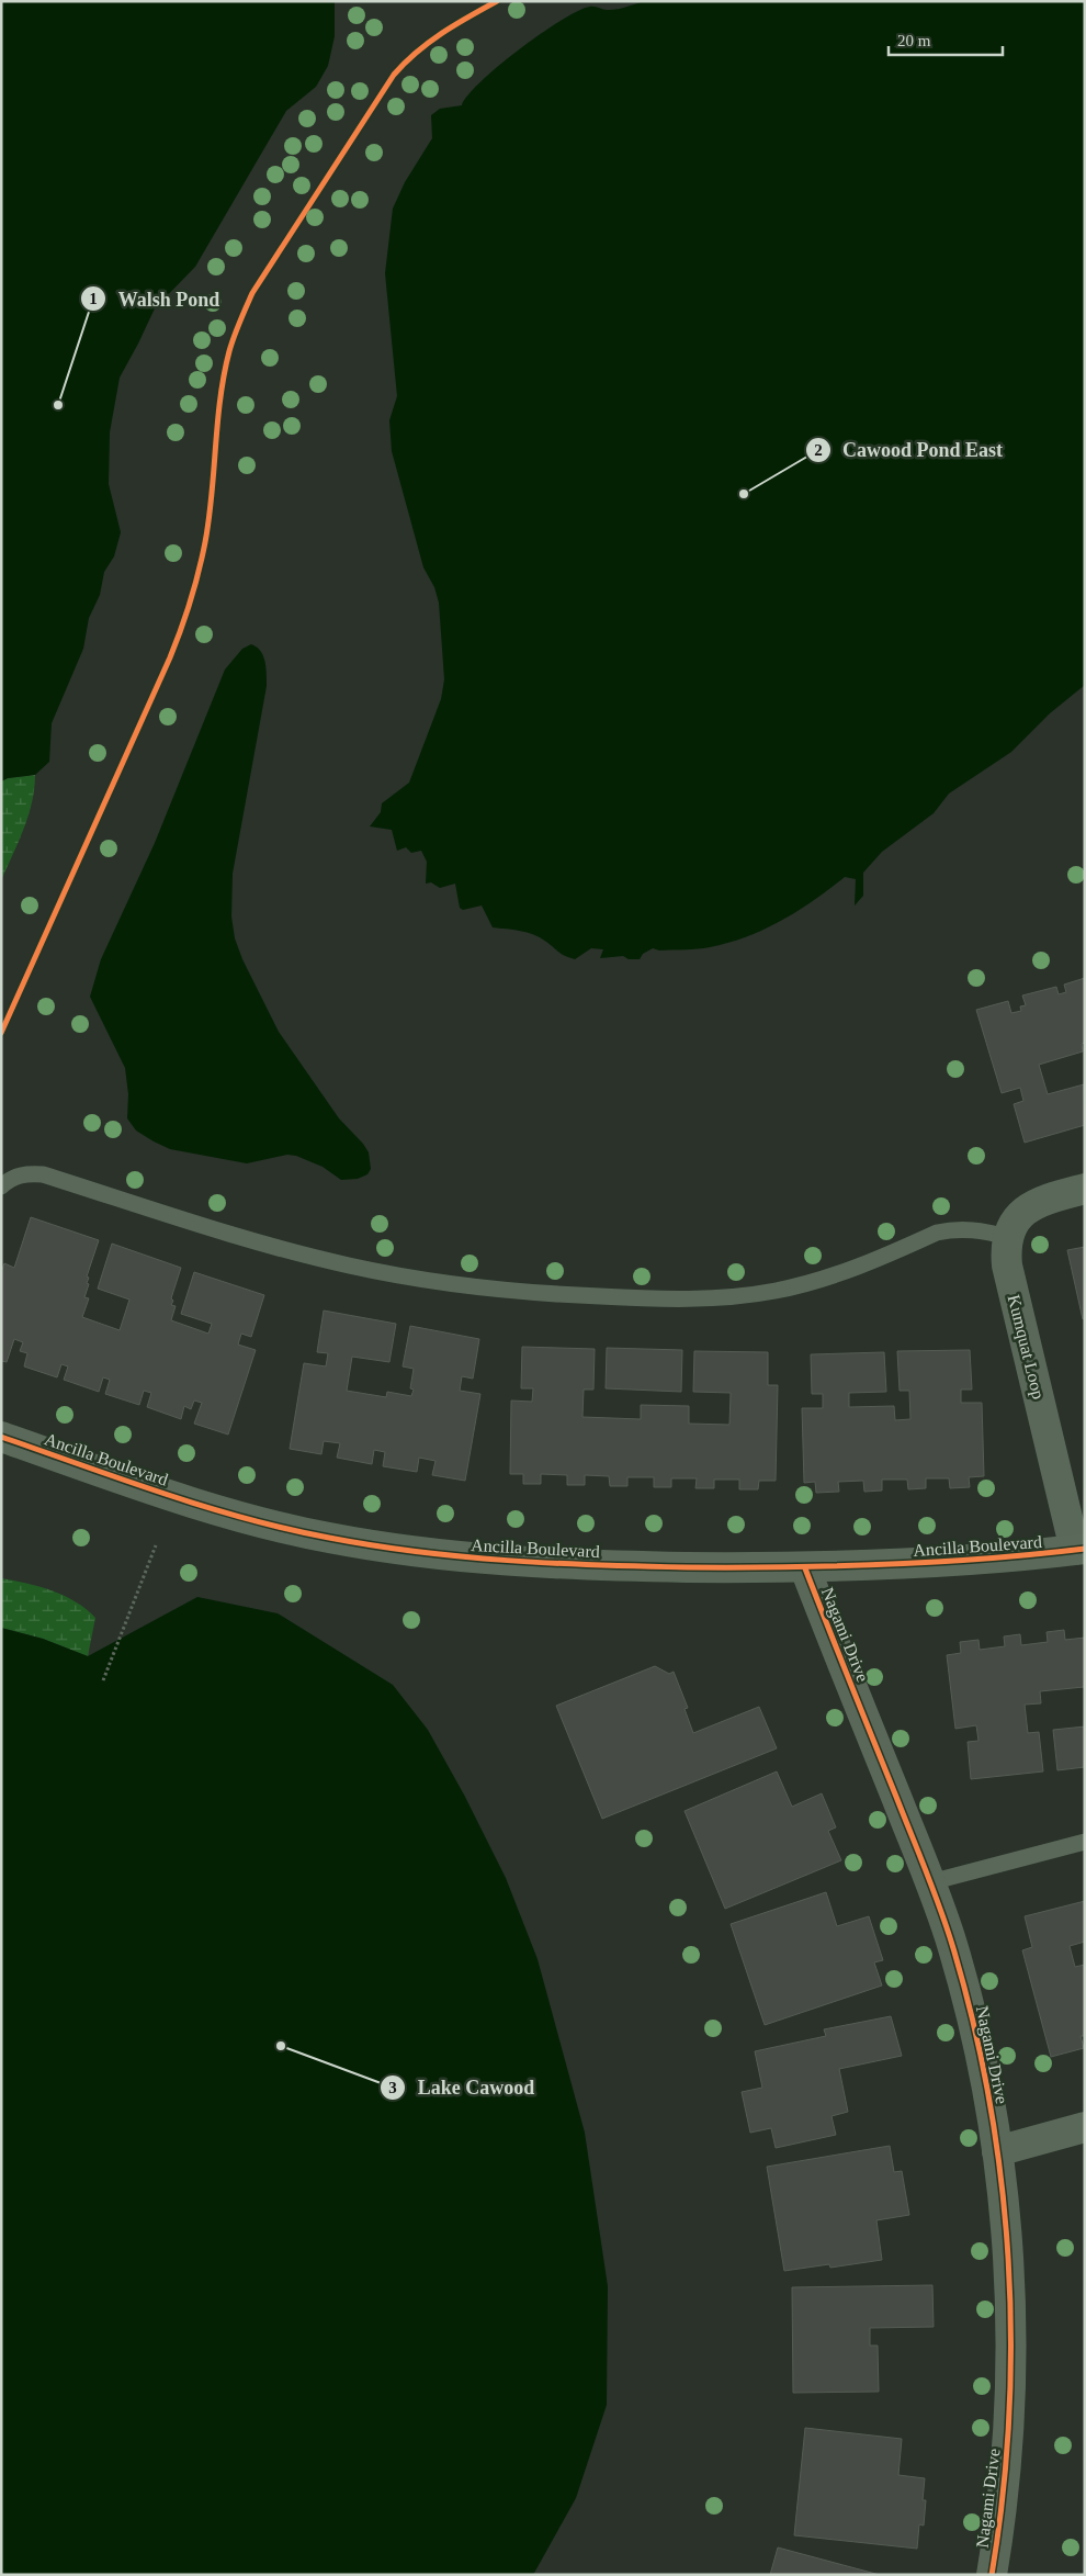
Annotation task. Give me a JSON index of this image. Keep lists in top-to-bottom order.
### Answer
{
  "streets": {
    "street": ["Kumquat Loop", "Ancilla Boulevard", "Nagami Drive"]
  },
  "crossings": [
    ["Kumquat Loop", "Ancilla Boulevard"],
    ["Ancilla Boulevard", "Nagami Drive"]
  ],
  "places": ["Walsh Pond", "Cawood Pond East", "Lake Cawood"],
  "scale_bar": "20 m"
}
